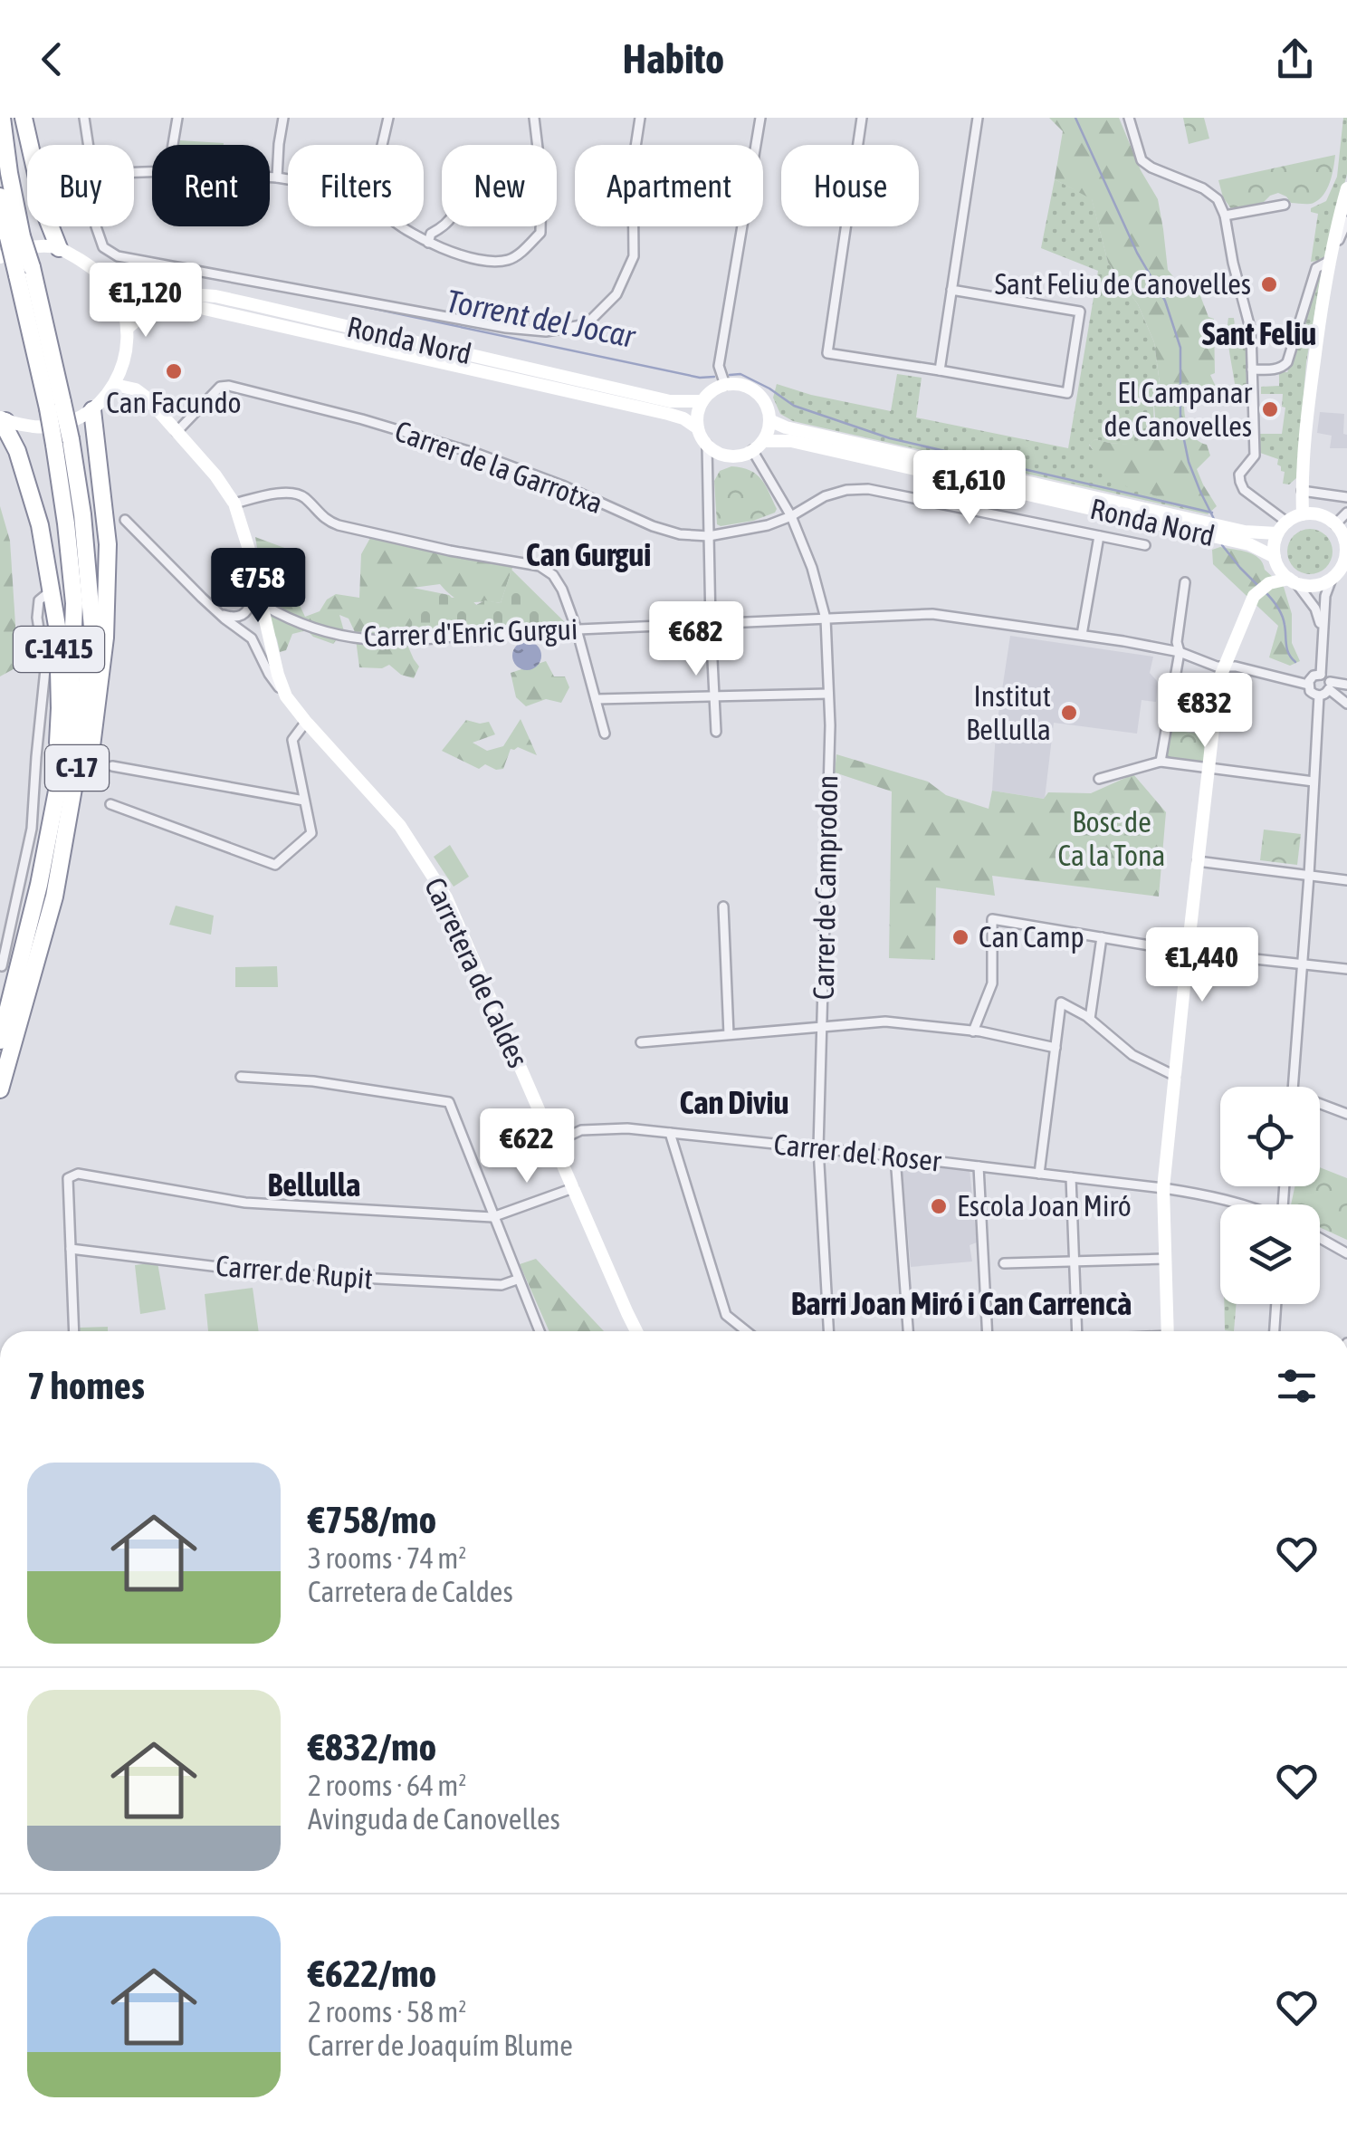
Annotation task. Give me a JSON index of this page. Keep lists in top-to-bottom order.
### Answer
{
  "streets": {
    "highway": ["C-1415", "C-17"],
    "main road": ["Ronda Nord", "Carretera de Caldes"],
    "street": [
      "Carrer de la Garrotxa",
      "Carrer d'Enric Gurgui",
      "Carrer de Camprodon",
      "Carrer del Roser",
      "Carrer de Rupit"
    ]
  },
  "crossings": [
    ["Ronda Nord", "Carrer de Camprodon"],
    ["Carrer de la Garrotxa", "Carrer de Camprodon"],
    ["Carrer de la Garrotxa", "Carretera de Caldes"],
    ["Carrer d'Enric Gurgui", "Carrer de Camprodon"],
    ["Carrer d'Enric Gurgui", "Carretera de Caldes"],
    ["C-1415", "C-17"],
    ["Carrer de Camprodon", "Carrer del Roser"],
    ["Carretera de Caldes", "Carrer del Roser"]
  ],
  "districts": [
    "Sant Feliu",
    "Can Gurgui",
    "Can Diviu",
    "Bellulla",
    "Barri Joan Miró i Can Carrencà"
  ],
  "water": ["Torrent del Jocar"],
  "parks": ["Bosc de Ca la Tona"],
  "places": [
    "Sant Feliu de Canovelles",
    "Can Facundo",
    "El Campanar de Canovelles",
    "Institut Bellulla",
    "Can Camp",
    "Escola Joan Miró"
  ],
  "page": {
    "header": "Habito",
    "chip": [
      "Buy",
      "Rent",
      "Filters",
      "New",
      "Apartment",
      "House"
    ],
    "price": [
      "€1,120",
      "€1,610",
      "€758",
      "€682",
      "€832",
      "€1,440",
      "€622"
    ],
    "heading": "7 homes",
    "list": [
      {
        "name": "€758/mo",
        "note": "3 rooms · 74 m² · Carretera de Caldes"
      },
      {
        "name": "€832/mo",
        "note": "2 rooms · 64 m² · Avinguda de Canovelles"
      },
      {
        "name": "€622/mo",
        "note": "2 rooms · 58 m² · Carrer de Joaquím Blume"
      }
    ]
  }
}
